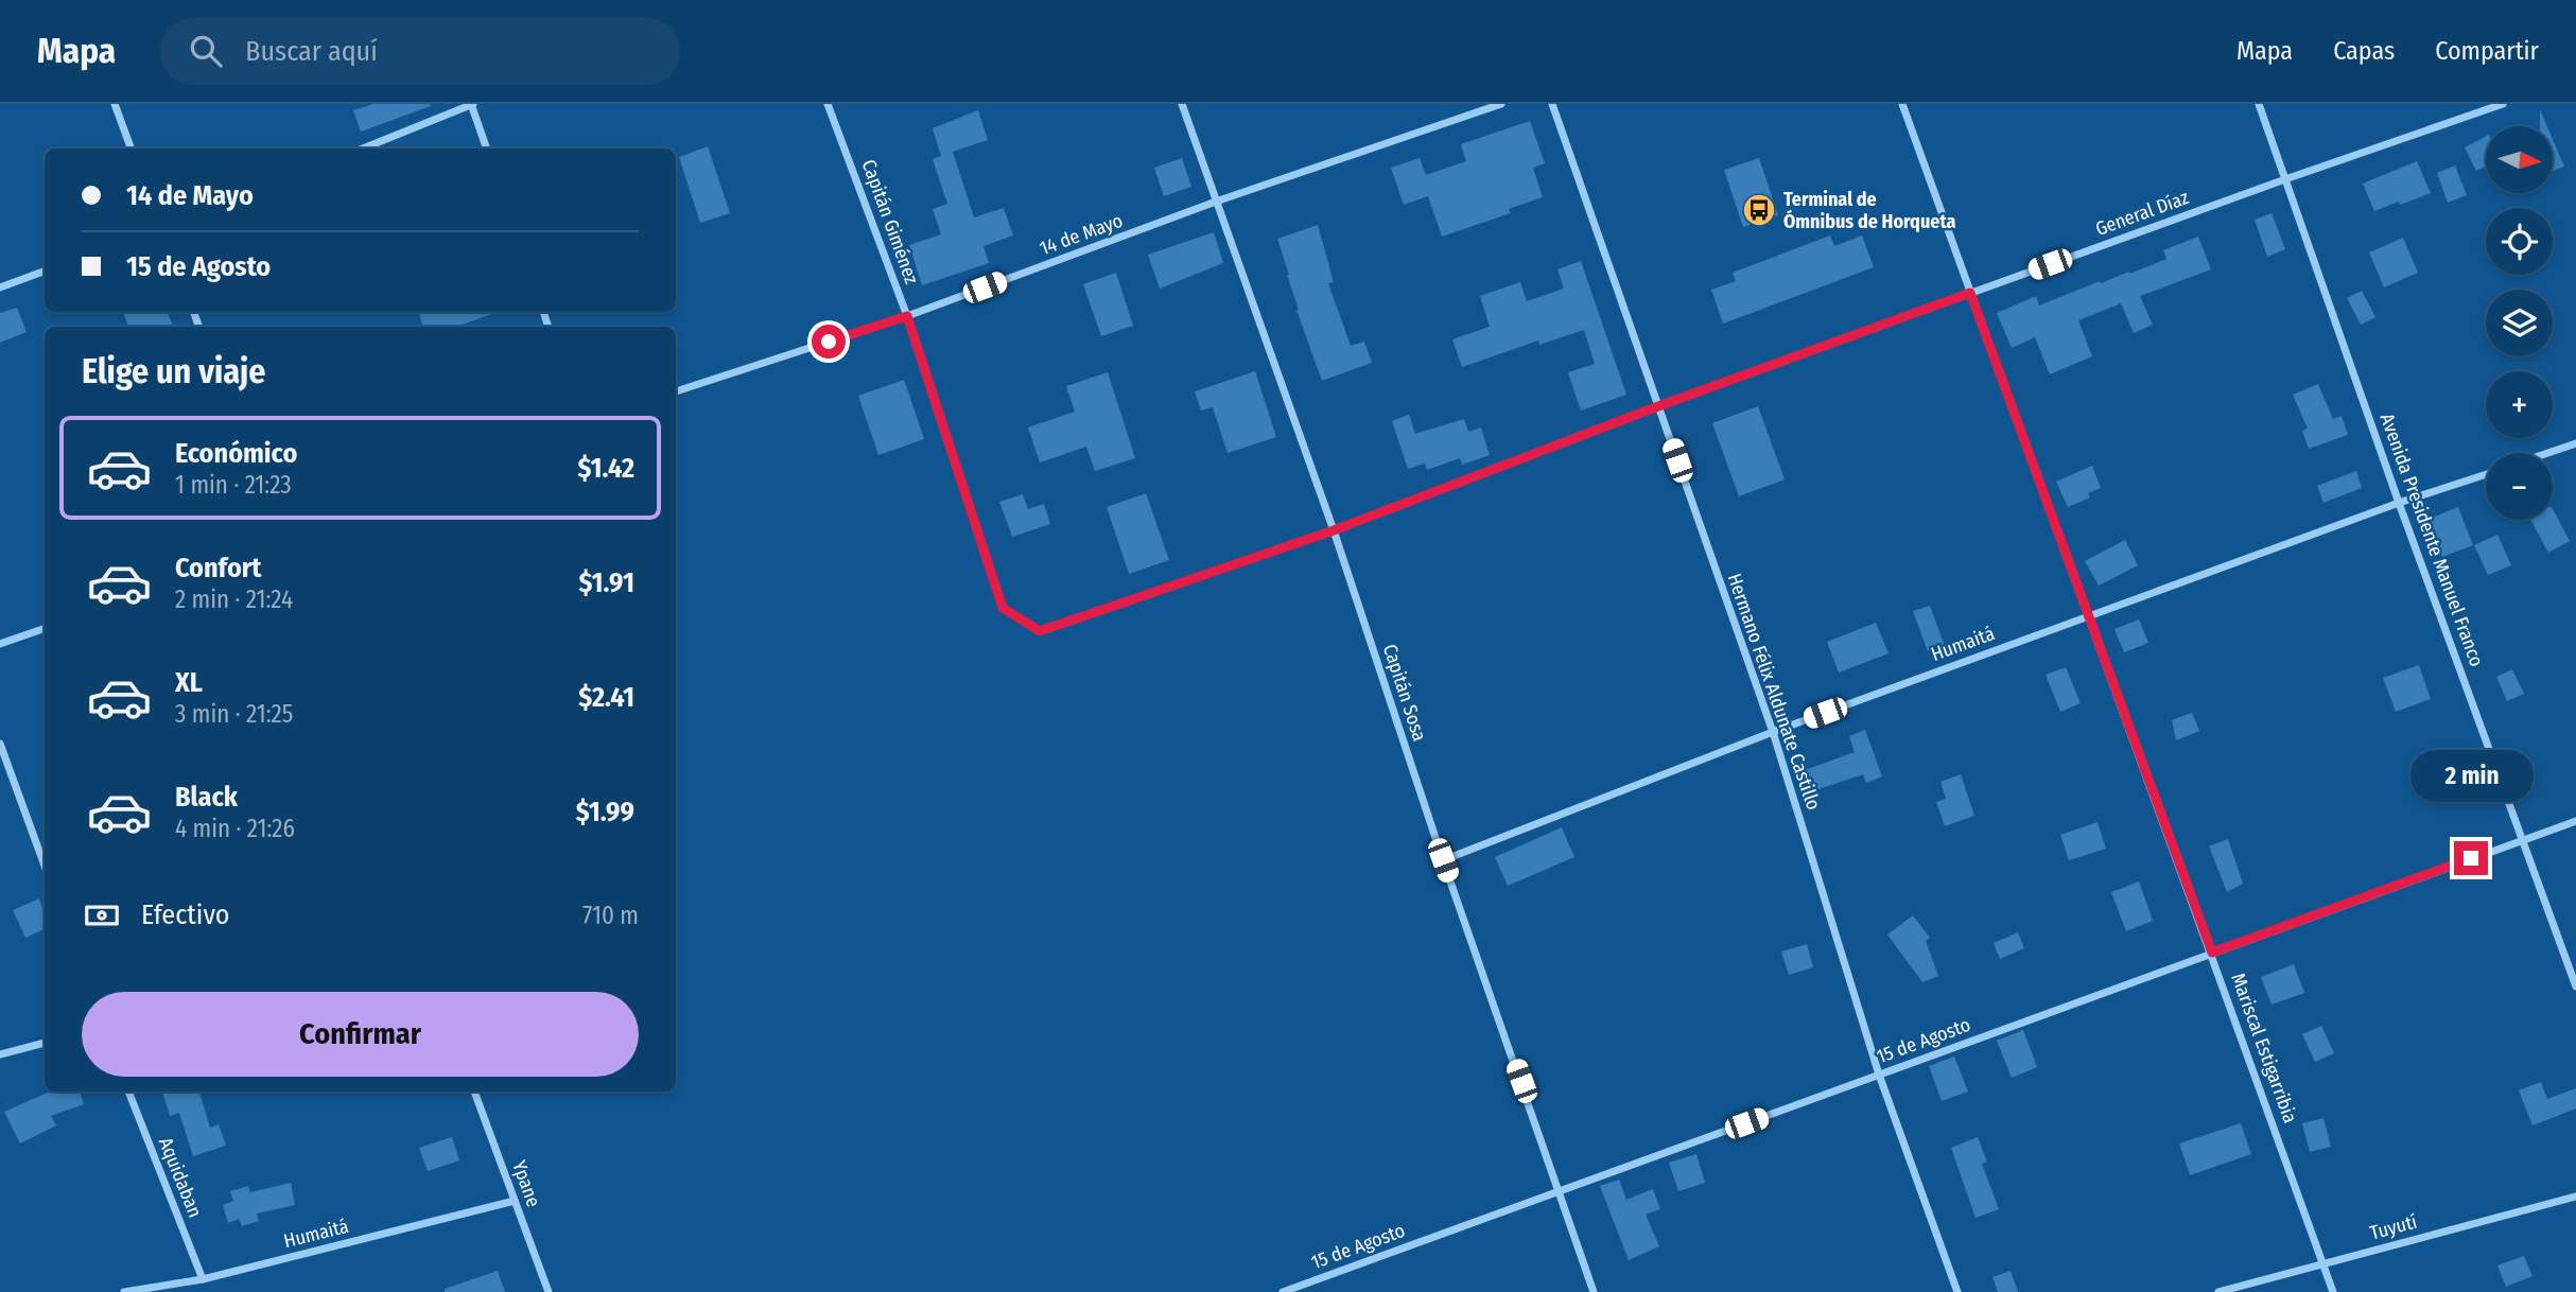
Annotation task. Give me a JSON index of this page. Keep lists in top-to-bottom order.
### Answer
{
  "streets": {
    "street": [
      "General Díaz",
      "Capitán Giménez",
      "14 de Mayo",
      "Avenida Presidente Manuel Franco",
      "Humaitá",
      "Hermano Félix Aldunate Castillo",
      "Capitán Sosa",
      "15 de Agosto",
      "Mariscal Estigarribia",
      "Aquidaban",
      "Ypane",
      "Tuyutí"
    ]
  },
  "crossings": [
    ["General Díaz", "Capitán Giménez"],
    ["General Díaz", "Avenida Presidente Manuel Franco"],
    ["General Díaz", "Hermano Félix Aldunate Castillo"],
    ["General Díaz", "Capitán Sosa"],
    ["General Díaz", "Mariscal Estigarribia"],
    ["Capitán Giménez", "14 de Mayo"],
    ["14 de Mayo", "Capitán Sosa"],
    ["Avenida Presidente Manuel Franco", "Humaitá"],
    ["Avenida Presidente Manuel Franco", "15 de Agosto"],
    ["Humaitá", "Hermano Félix Aldunate Castillo"],
    ["Humaitá", "Capitán Sosa"],
    ["Humaitá", "Mariscal Estigarribia"],
    ["Humaitá", "Aquidaban"],
    ["Humaitá", "Ypane"],
    ["Hermano Félix Aldunate Castillo", "15 de Agosto"],
    ["Capitán Sosa", "15 de Agosto"],
    ["15 de Agosto", "Mariscal Estigarribia"],
    ["Mariscal Estigarribia", "Tuyutí"]
  ],
  "places": {
    "bus stop": ["Terminal de Ómnibus de Horqueta"]
  },
  "north": "right",
  "page": {
    "header": "Mapa",
    "search": "Buscar aquí",
    "nav": ["Mapa", "Capas", "Compartir"],
    "map_buttons": ["+", "−"],
    "banner": ["14 de Mayo", "15 de Agosto"],
    "heading": "Elige un viaje",
    "list": [
      {
        "name": "Económico",
        "note": "1 min · 21:23",
        "value": "$1.42"
      },
      {
        "name": "Confort",
        "note": "2 min · 21:24",
        "value": "$1.91"
      },
      {
        "name": "XL",
        "note": "3 min · 21:25",
        "value": "$2.41"
      },
      {
        "name": "Black",
        "note": "4 min · 21:26",
        "value": "$1.99"
      }
    ],
    "bubble": "2 min",
    "pay": ["Efectivo", "710 m"],
    "buttons": "Confirmar"
  }
}
